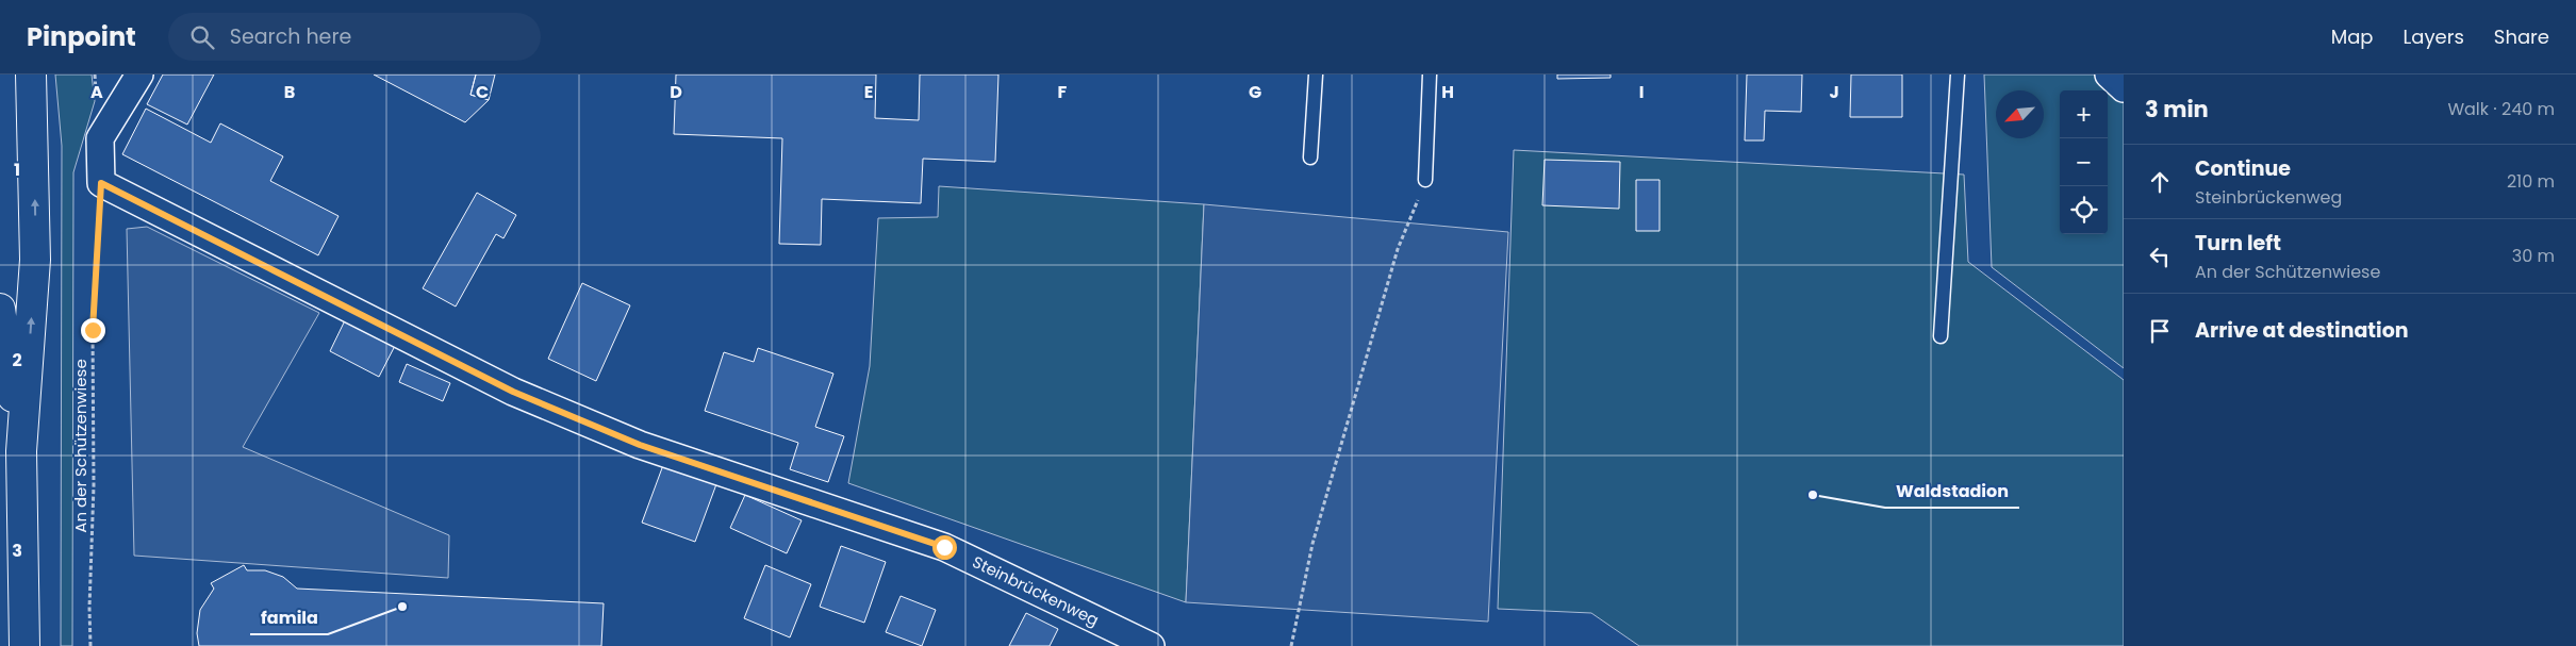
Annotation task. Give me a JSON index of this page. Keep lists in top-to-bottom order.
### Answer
{
  "streets": {
    "street": ["Steinbrückenweg"],
    "path": ["An der Schützenwiese"]
  },
  "crossings": [
    ["An der Schützenwiese", "Steinbrückenweg"]
  ],
  "places": ["Waldstadion", "famila"],
  "north": "bottom left",
  "page": {
    "header": "Pinpoint",
    "search": "Search here",
    "nav": ["Map", "Layers", "Share"],
    "heading": ["3 min", "Walk · 240 m"],
    "map_buttons": ["+", "−"],
    "list": [
      ["Continue", "Steinbrückenweg", "210 m"],
      ["Turn left", "An der Schützenwiese", "30 m"],
      "Arrive at destination"
    ]
  },
  "grid": {
    "columns": [
      "A",
      "B",
      "C",
      "D",
      "E",
      "F",
      "G",
      "H",
      "I",
      "J"
    ],
    "rows": ["1", "2", "3"]
  }
}
